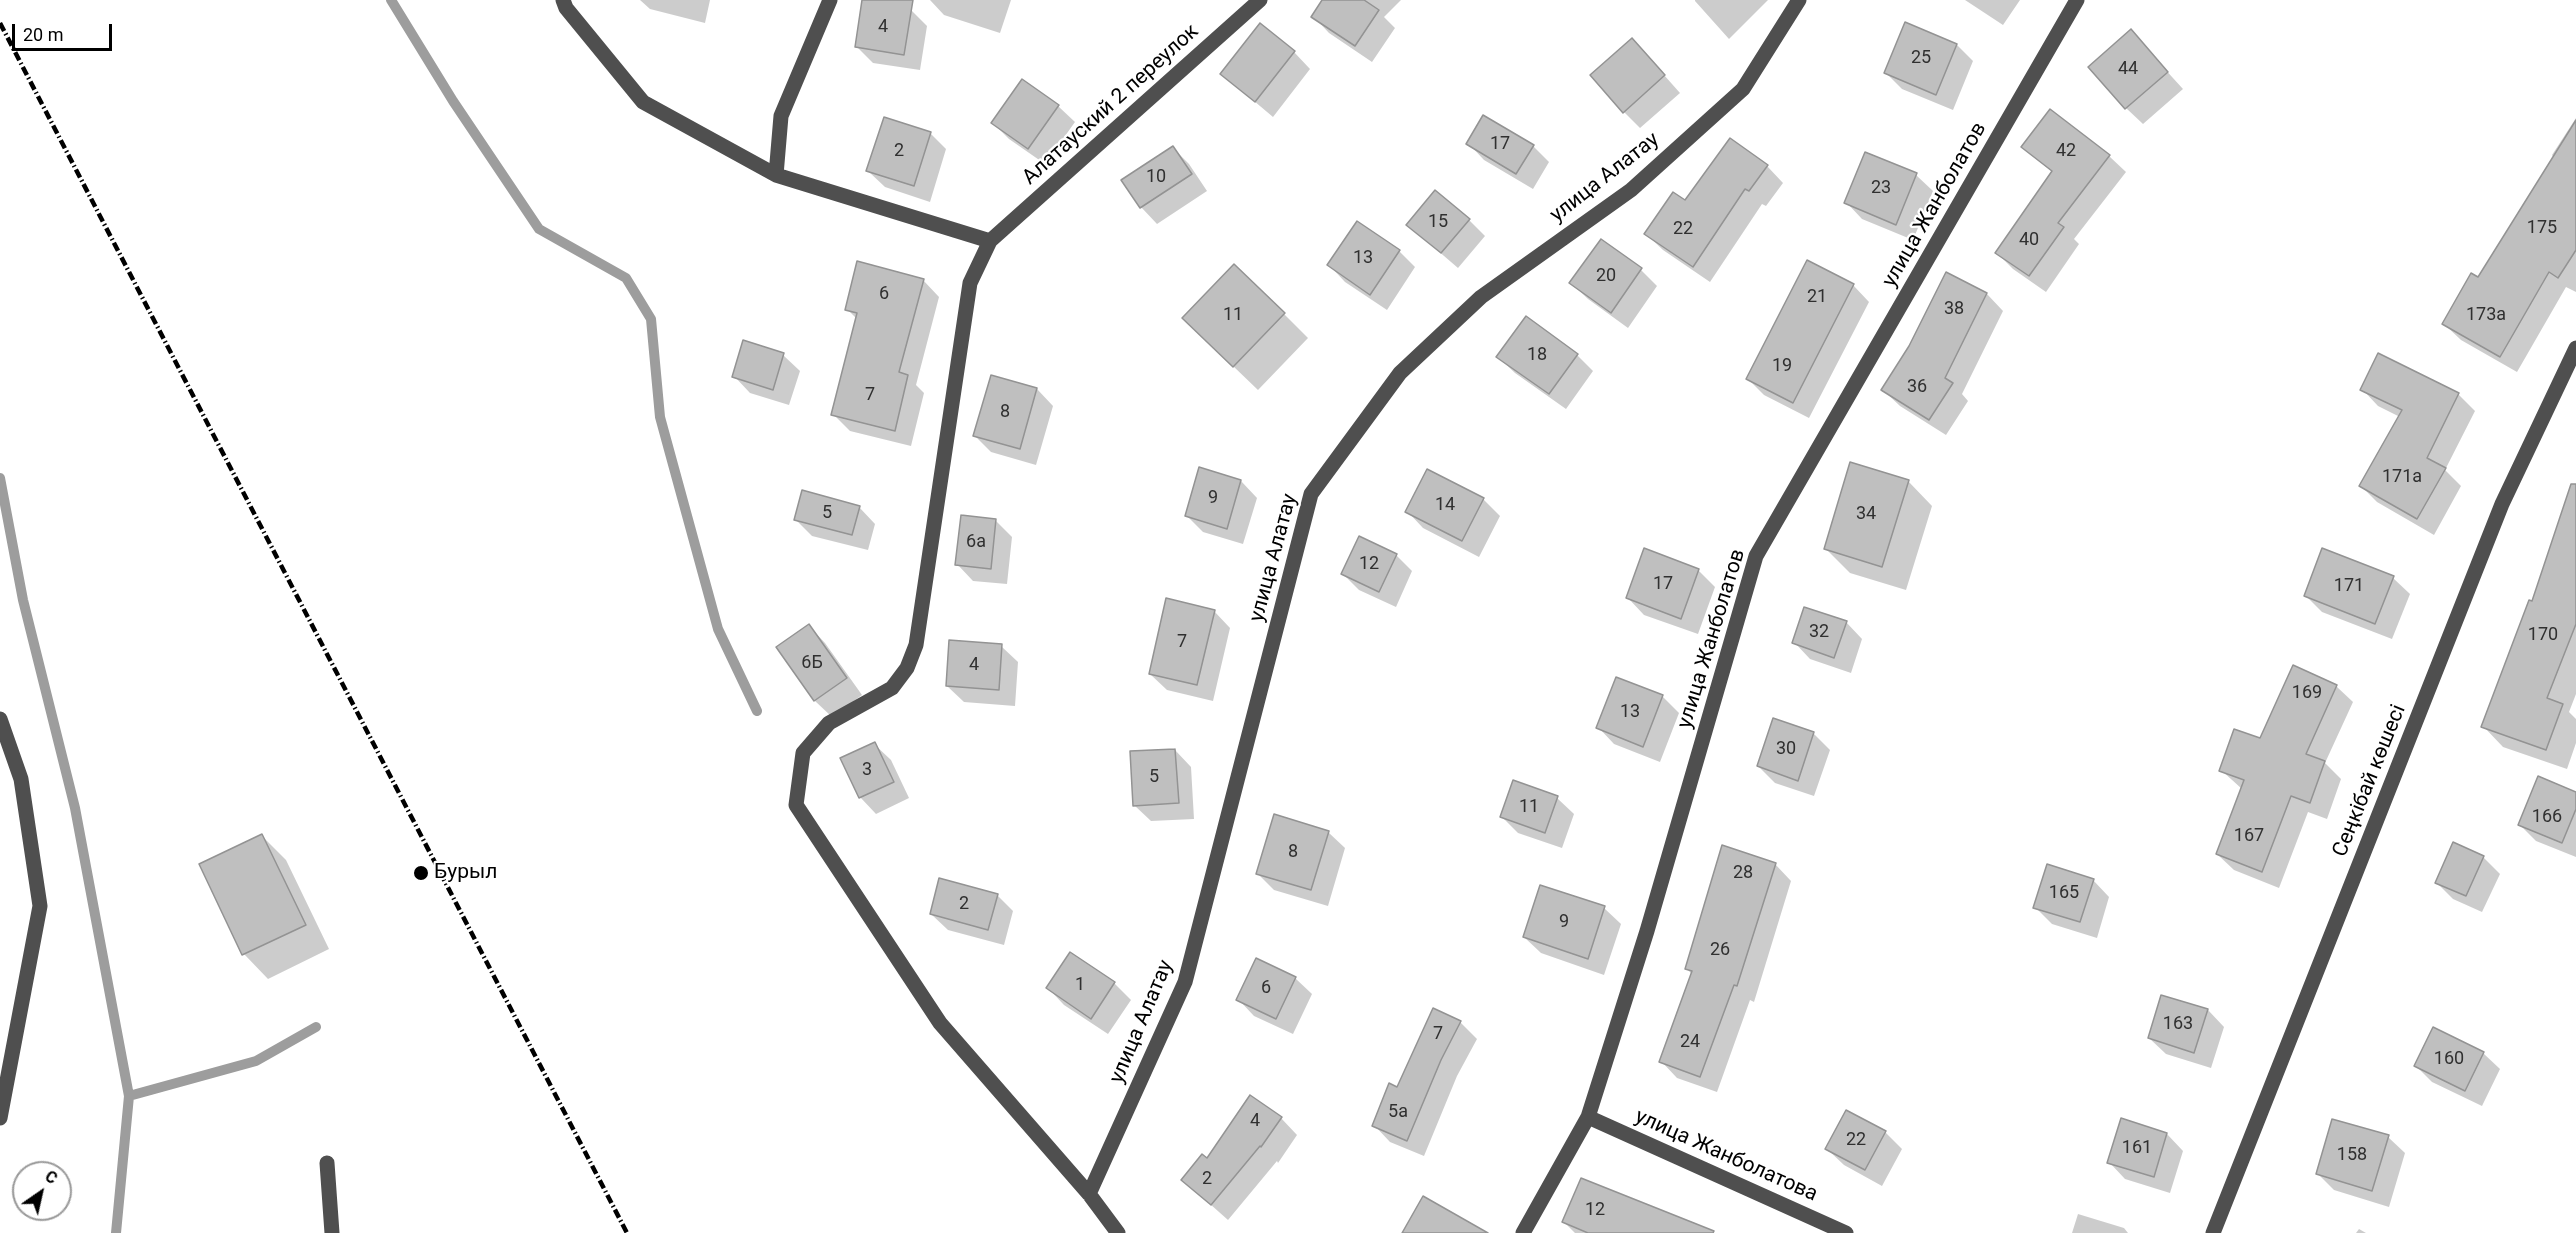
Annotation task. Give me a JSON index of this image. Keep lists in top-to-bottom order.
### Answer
{
  "streets": {
    "street": [
      "Алатауский 2 переулок",
      "улица Алатау",
      "улица Жанболатов",
      "Сеңкібай көшесі",
      "улица Жанболатова"
    ]
  },
  "crossings": [
    ["улица Жанболатов", "улица Жанболатова"]
  ],
  "places": ["Бурыл"],
  "house_numbers": [
    "4",
    "25",
    "44",
    "17",
    "2",
    "42",
    "10",
    "23",
    "15",
    "175",
    "22",
    "40",
    "13",
    "20",
    "6",
    "21",
    "38",
    "11",
    "173а",
    "18",
    "19",
    "36",
    "7",
    "8",
    "171а",
    "9",
    "14",
    "5",
    "34",
    "6а",
    "12",
    "17",
    "171",
    "32",
    "170",
    "7",
    "6Б",
    "4",
    "169",
    "13",
    "30",
    "3",
    "5",
    "11",
    "166",
    "167",
    "8",
    "28",
    "165",
    "2",
    "9",
    "26",
    "1",
    "6",
    "163",
    "7",
    "24",
    "160",
    "5а",
    "4",
    "22",
    "161",
    "158",
    "2",
    "12"
  ],
  "scale_bar": "20 m",
  "north": "top right"
}
